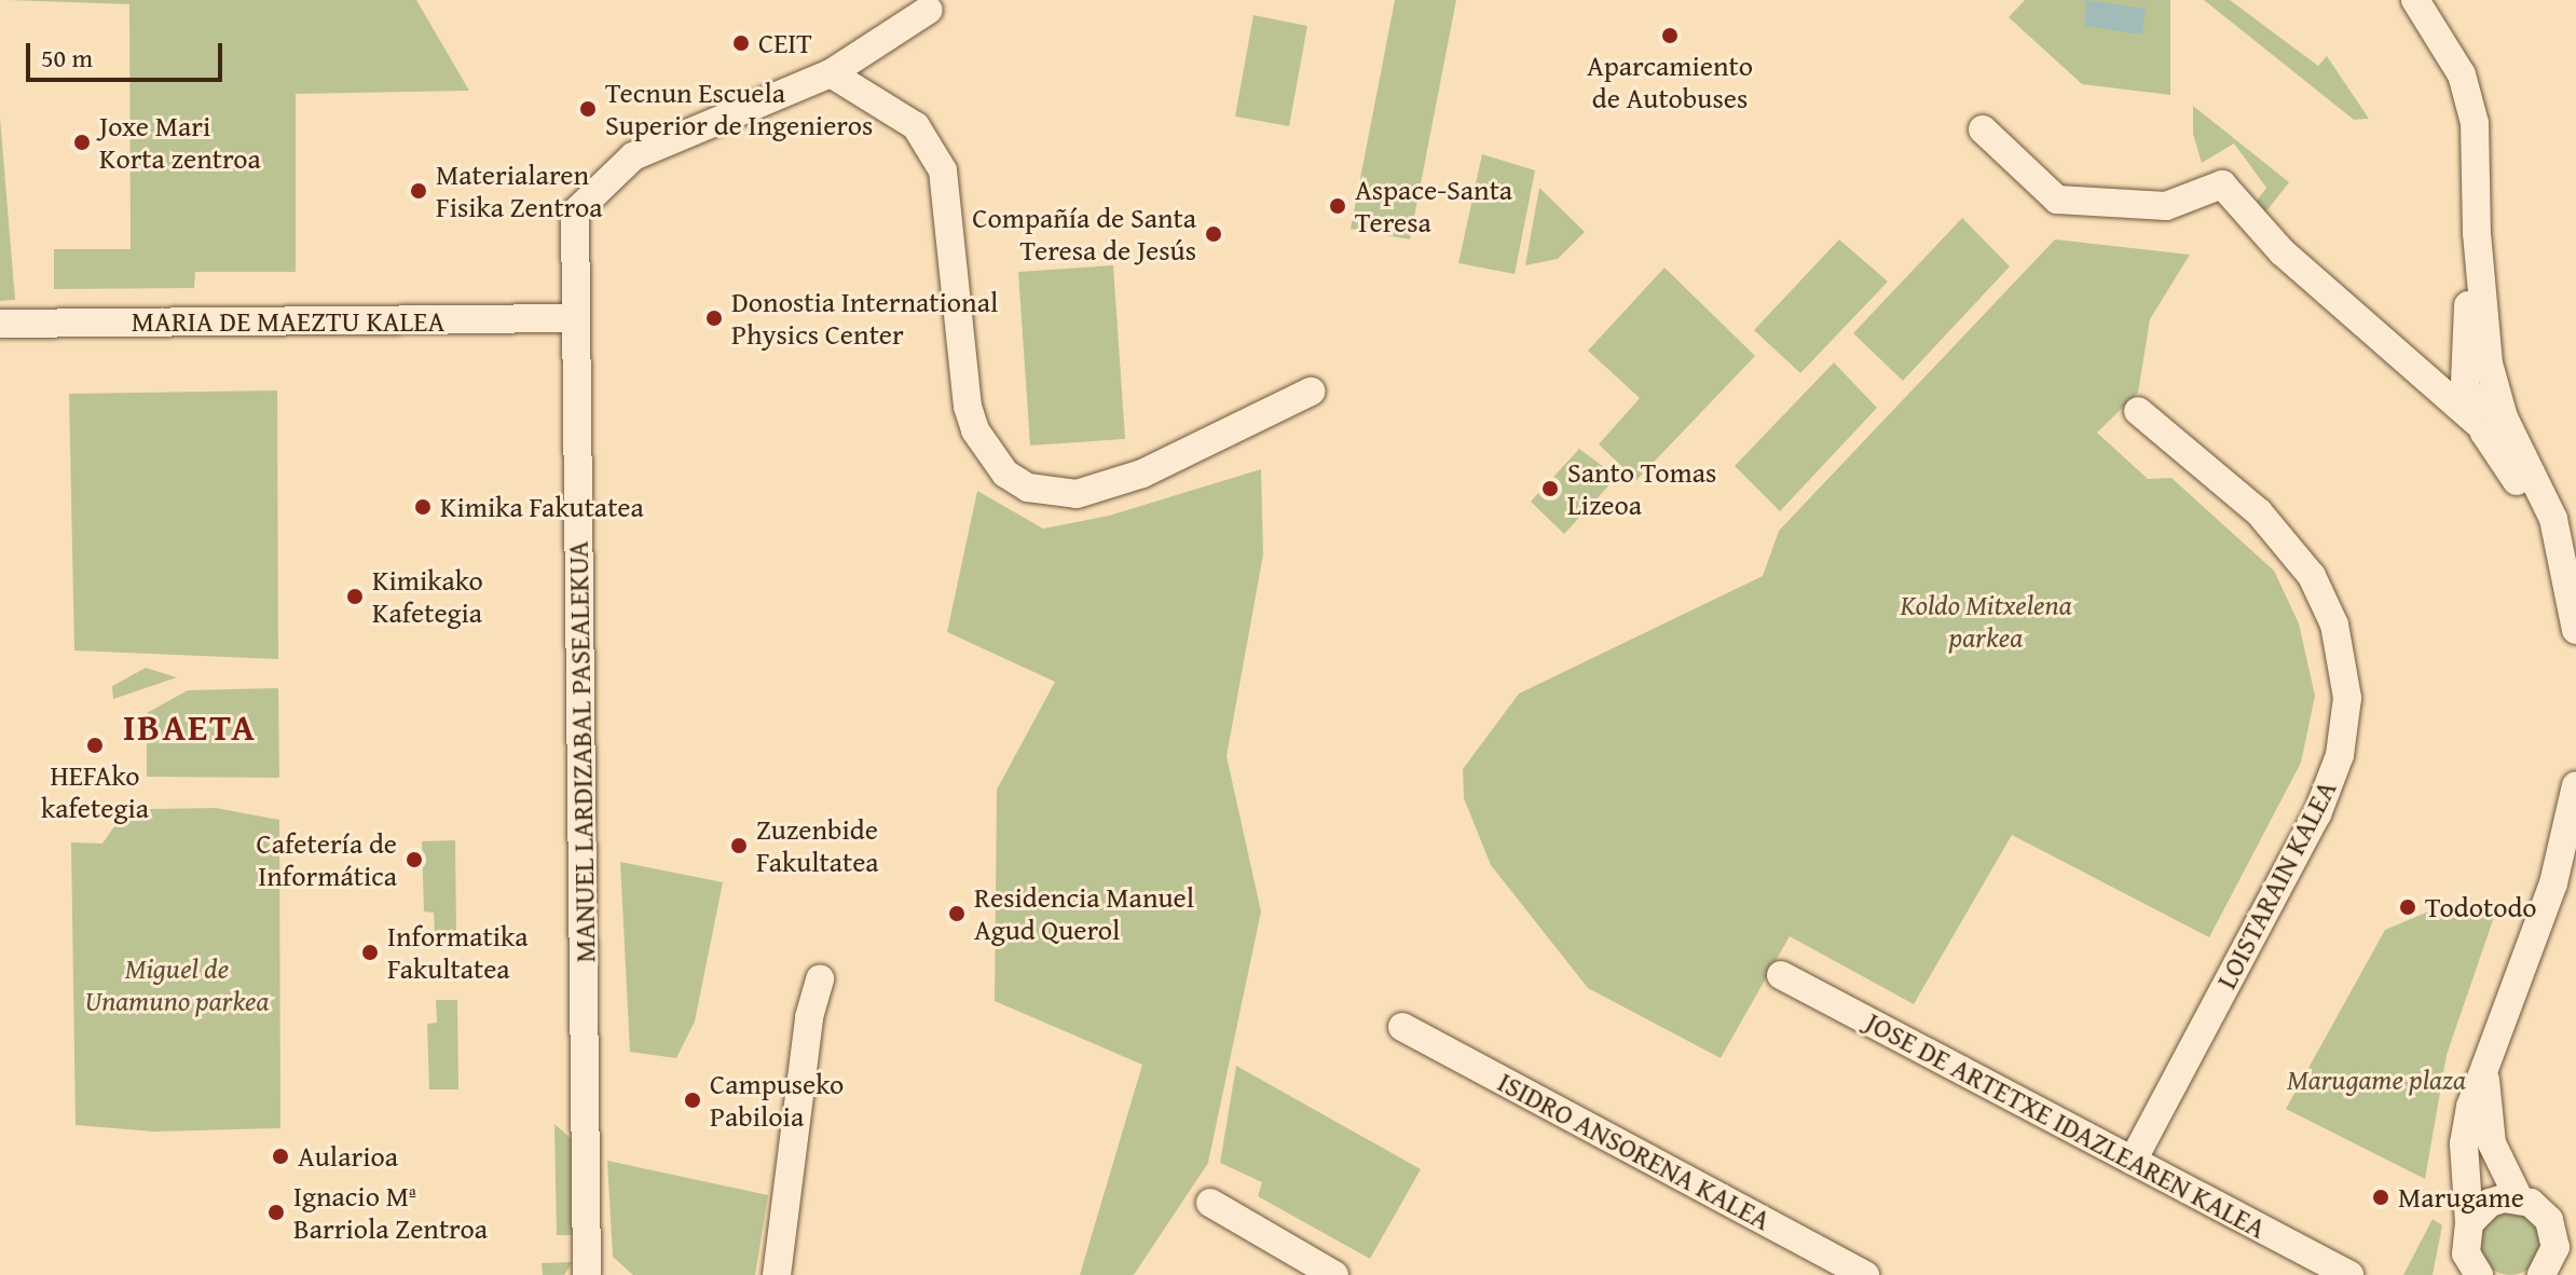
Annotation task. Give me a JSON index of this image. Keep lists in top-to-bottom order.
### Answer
{
  "streets": {
    "street": [
      "MARIA DE MAEZTU KALEA",
      "MANUEL LARDIZABAL PASEALEKUA",
      "LOISTARAIN KALEA",
      "JOSE DE ARTETXE IDAZLEAREN KALEA",
      "ISIDRO ANSORENA KALEA"
    ]
  },
  "crossings": [
    ["MARIA DE MAEZTU KALEA", "MANUEL LARDIZABAL PASEALEKUA"],
    ["LOISTARAIN KALEA", "JOSE DE ARTETXE IDAZLEAREN KALEA"]
  ],
  "districts": ["IBAETA"],
  "parks": ["Koldo Mitxelena parkea", "Miguel de Unamuno parkea", "Marugame plaza"],
  "places": [
    "Aparcamiento de Autobuses",
    "CEIT",
    "Tecnun Escuela Superior de Ingenieros",
    "Joxe Mari Korta zentroa",
    "Materialaren Fisika Zentroa",
    "Aspace-Santa Teresa",
    "Compañía de Santa Teresa de Jesús",
    "Donostia International Physics Center",
    "Santo Tomas Lizeoa",
    "Kimika Fakutatea",
    "Kimikako Kafetegia",
    "HEFAko kafetegia",
    "Zuzenbide Fakultatea",
    "Cafetería de Informática",
    "Todotodo",
    "Residencia Manuel Agud Querol",
    "Informatika Fakultatea",
    "Campuseko Pabiloia",
    "Aularioa",
    "Marugame",
    "Ignacio Mª Barriola Zentroa"
  ],
  "scale_bar": "50 m"
}
